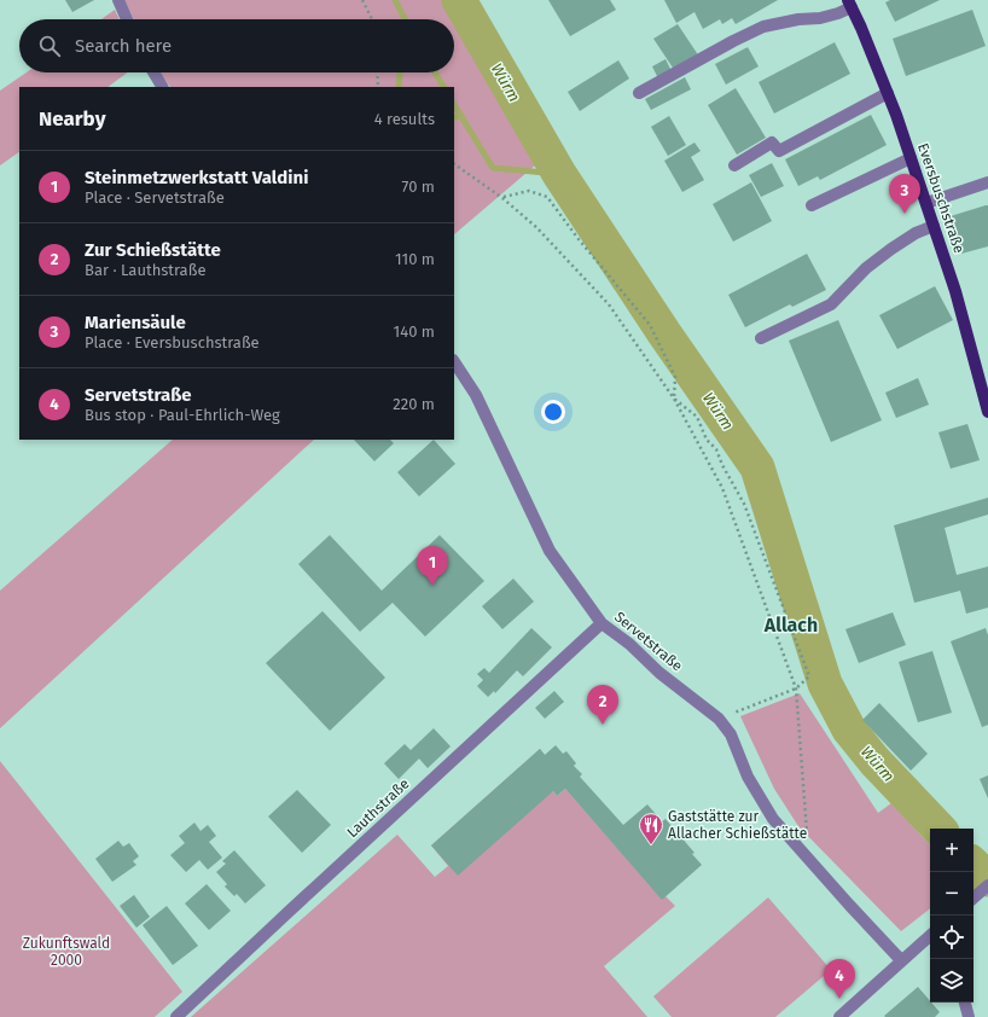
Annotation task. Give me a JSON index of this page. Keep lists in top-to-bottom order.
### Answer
{
  "streets": {
    "main road": ["Eversbuschstraße"],
    "street": ["Servetstraße", "Lauthstraße"]
  },
  "crossings": [
    ["Servetstraße", "Lauthstraße"]
  ],
  "districts": ["Allach"],
  "water": ["Würm"],
  "parks": ["Zukunftswald 2000"],
  "places": {
    "restaurant": ["Gaststätte zur Allacher Schießstätte"]
  },
  "page": {
    "search": "Search here",
    "heading": ["Nearby", "4 results"],
    "list": [
      {
        "mark": "1",
        "name": "Steinmetzwerkstatt Valdini",
        "note": "Place · Servetstraße",
        "value": "70 m"
      },
      {
        "mark": "2",
        "name": "Zur Schießstätte",
        "note": "Bar · Lauthstraße",
        "value": "110 m"
      },
      {
        "mark": "3",
        "name": "Mariensäule",
        "note": "Place · Eversbuschstraße",
        "value": "140 m"
      },
      {
        "mark": "4",
        "name": "Servetstraße",
        "note": "Bus stop · Paul-Ehrlich-Weg",
        "value": "220 m"
      }
    ],
    "pins": [
      "3",
      "1",
      "2",
      "4"
    ],
    "map_buttons": ["+", "−"]
  }
}
